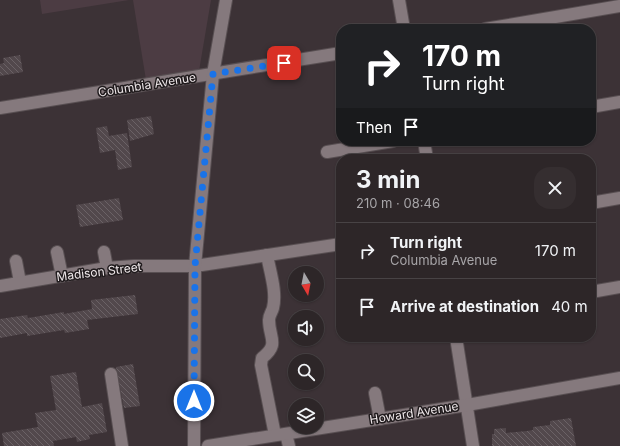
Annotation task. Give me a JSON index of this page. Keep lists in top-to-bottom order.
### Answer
{
  "streets": {
    "street": ["Columbia Avenue", "Madison Street", "Howard Avenue"]
  },
  "north": "bottom",
  "page": {
    "turn": ["170 m", "Turn right"],
    "then": "Then",
    "heading": ["3 min", "210 m · 08:46"],
    "list": [
      {
        "name": "Turn right",
        "note": "Columbia Avenue",
        "value": "170 m"
      },
      {
        "name": "Arrive at destination",
        "value": "40 m"
      }
    ]
  }
}
